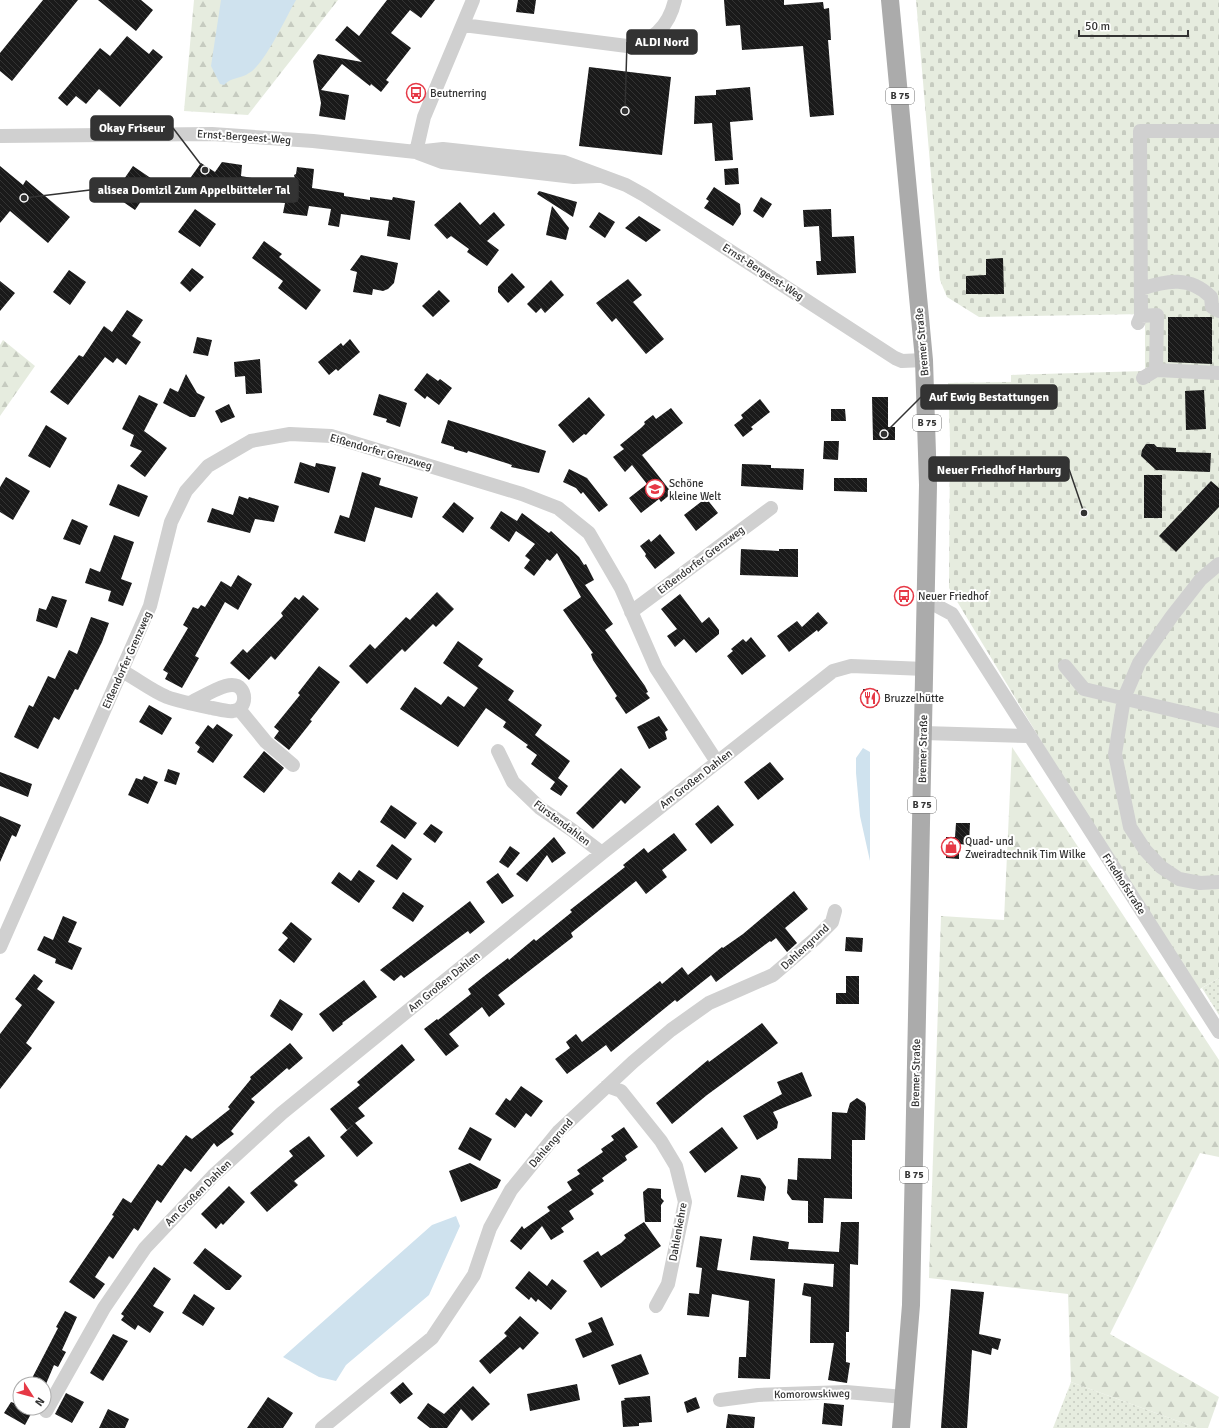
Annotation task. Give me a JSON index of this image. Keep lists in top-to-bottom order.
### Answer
{
  "streets": {
    "main road": ["B 75", "Bremer Straße"],
    "street": [
      "Ernst-Bergeest-Weg",
      "Eißendorfer Grenzweg",
      "Am Großen Dahlen",
      "Fürstendahlen",
      "Friedhofstraße",
      "Dahlengrund",
      "Dahlenkehre",
      "Komorowskiweg"
    ]
  },
  "crossings": [
    ["Ernst-Bergeest-Weg", "Bremer Straße"],
    ["Bremer Straße", "Am Großen Dahlen"],
    ["Bremer Straße", "Friedhofstraße"],
    ["Bremer Straße", "Komorowskiweg"],
    ["Eißendorfer Grenzweg", "Am Großen Dahlen"],
    ["Am Großen Dahlen", "Fürstendahlen"],
    ["Dahlengrund", "Dahlenkehre"]
  ],
  "places": {
    "bus stop": ["Beutnerring", "Neuer Friedhof"],
    "other": [
      "ALDI Nord",
      "Okay Friseur",
      "alisea Domizil Zum Appelbütteler Tal",
      "Auf Ewig Bestattungen",
      "Neuer Friedhof Harburg"
    ],
    "school or university": ["Schöne kleine Welt"],
    "restaurant": ["Bruzzelhütte"],
    "shop": ["Quad- und Zweiradtechnik Tim Wilke"]
  },
  "scale_bar": "50 m",
  "north": "bottom right"
}
